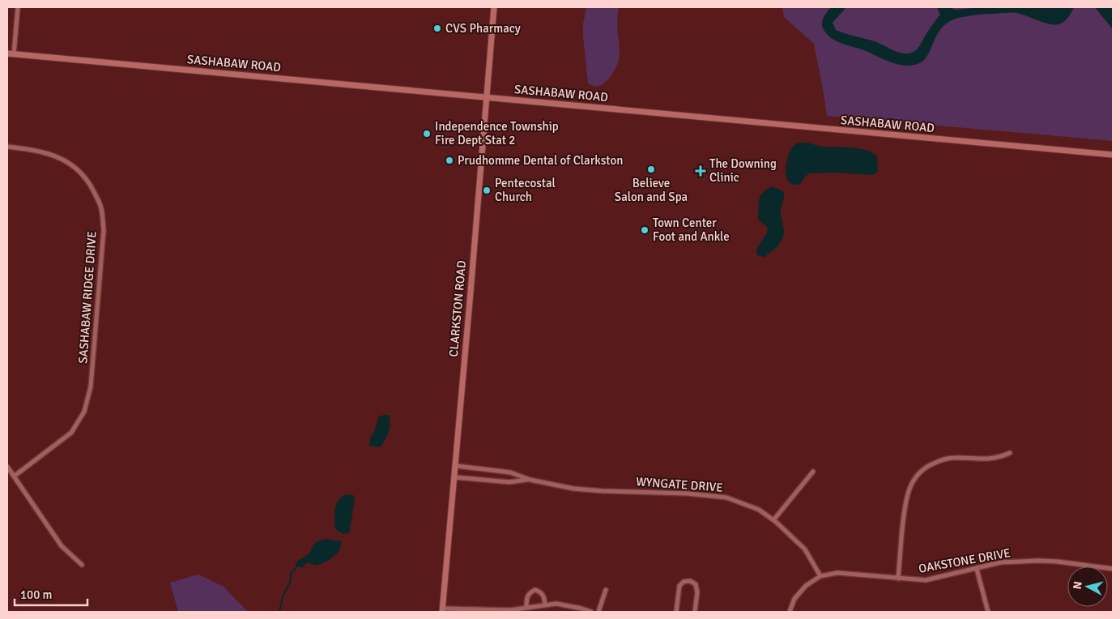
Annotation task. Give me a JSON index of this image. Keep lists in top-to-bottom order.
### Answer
{
  "streets": {
    "main road": ["SASHABAW ROAD", "CLARKSTON ROAD"],
    "street": ["SASHABAW RIDGE DRIVE", "WYNGATE DRIVE", "OAKSTONE DRIVE"]
  },
  "crossings": [
    ["SASHABAW ROAD", "CLARKSTON ROAD"],
    ["CLARKSTON ROAD", "WYNGATE DRIVE"],
    ["WYNGATE DRIVE", "OAKSTONE DRIVE"]
  ],
  "places": {
    "other": [
      "CVS Pharmacy",
      "Independence Township Fire Dept Stat 2",
      "Prudhomme Dental of Clarkston",
      "Believe Salon and Spa",
      "Pentecostal Church",
      "Town Center Foot and Ankle"
    ],
    "health": ["The Downing Clinic"]
  },
  "scale_bar": "100 m",
  "north": "left"
}
